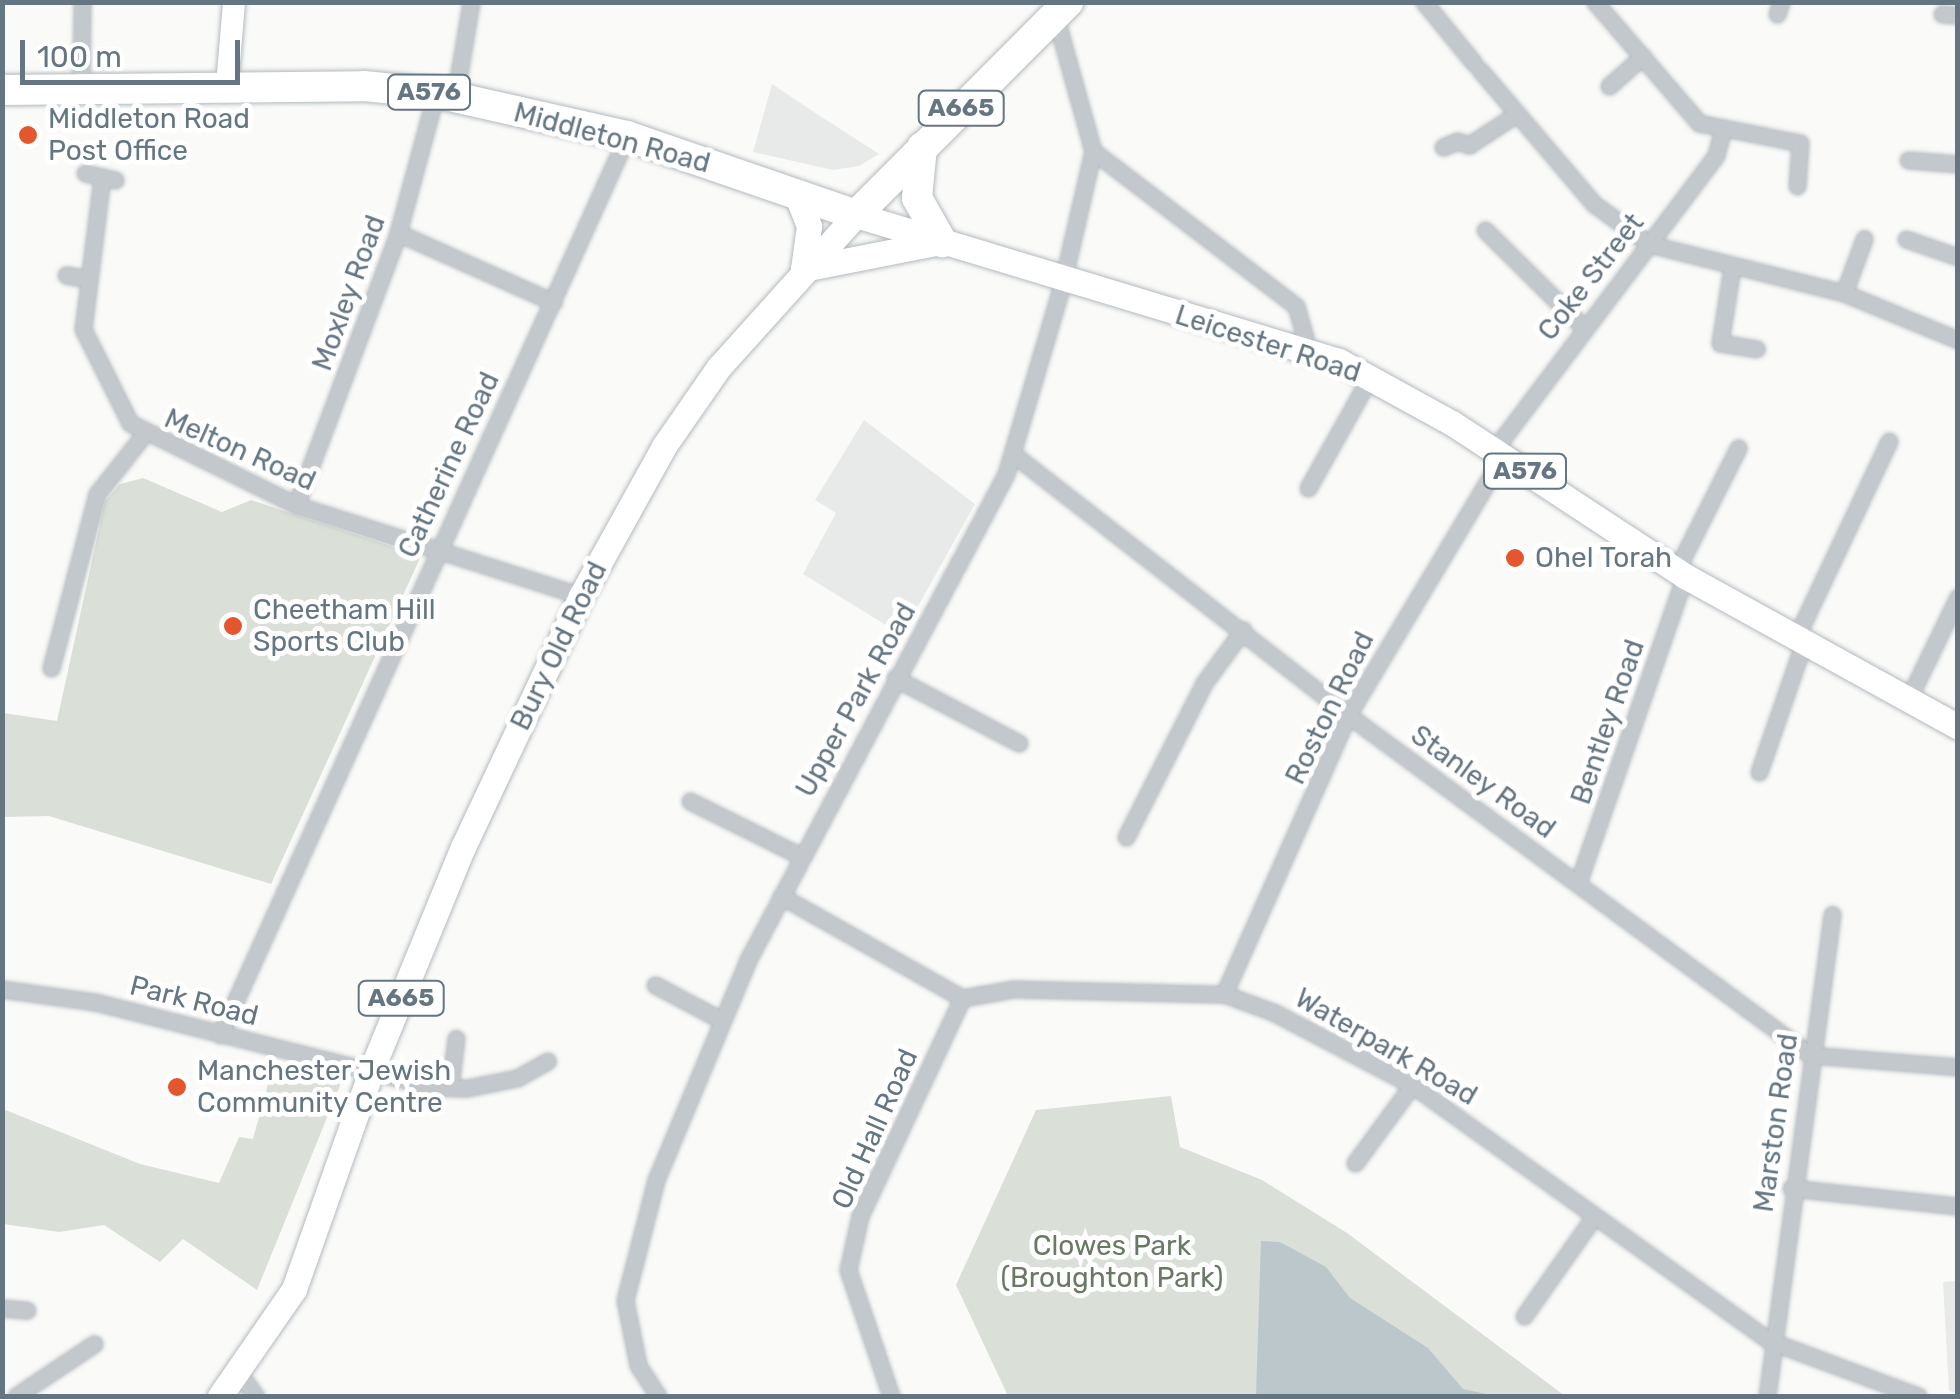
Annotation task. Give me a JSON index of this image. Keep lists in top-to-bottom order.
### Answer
{
  "streets": {
    "highway": [
      "A576",
      "A665",
      "Middleton Road",
      "Bury Old Road"
    ],
    "main road": ["Leicester Road"],
    "street": [
      "Coke Street",
      "Moxley Road",
      "Melton Road",
      "Catherine Road",
      "Upper Park Road",
      "Roston Road",
      "Bentley Road",
      "Stanley Road",
      "Park Road",
      "Waterpark Road",
      "Marston Road",
      "Old Hall Road"
    ]
  },
  "crossings": [
    ["Middleton Road", "Moxley Road"],
    ["Middleton Road", "Leicester Road"],
    ["Middleton Road", "Catherine Road"],
    ["Middleton Road", "Bury Old Road"],
    ["Coke Street", "Leicester Road"],
    ["Coke Street", "Roston Road"],
    ["Moxley Road", "Melton Road"],
    ["Leicester Road", "Bury Old Road"],
    ["Leicester Road", "Upper Park Road"],
    ["Leicester Road", "Roston Road"],
    ["Leicester Road", "Bentley Road"],
    ["Melton Road", "Catherine Road"],
    ["Melton Road", "Bury Old Road"],
    ["Catherine Road", "Park Road"],
    ["Bury Old Road", "Upper Park Road"],
    ["Bury Old Road", "Park Road"],
    ["Upper Park Road", "Stanley Road"],
    ["Roston Road", "Stanley Road"],
    ["Roston Road", "Waterpark Road"],
    ["Bentley Road", "Stanley Road"],
    ["Stanley Road", "Marston Road"],
    ["Waterpark Road", "Marston Road"],
    ["Waterpark Road", "Old Hall Road"]
  ],
  "parks": ["Clowes Park (Broughton Park)"],
  "places": [
    "Middleton Road Post Office",
    "Ohel Torah",
    "Cheetham Hill Sports Club",
    "Manchester Jewish Community Centre"
  ],
  "scale_bar": "100 m"
}
